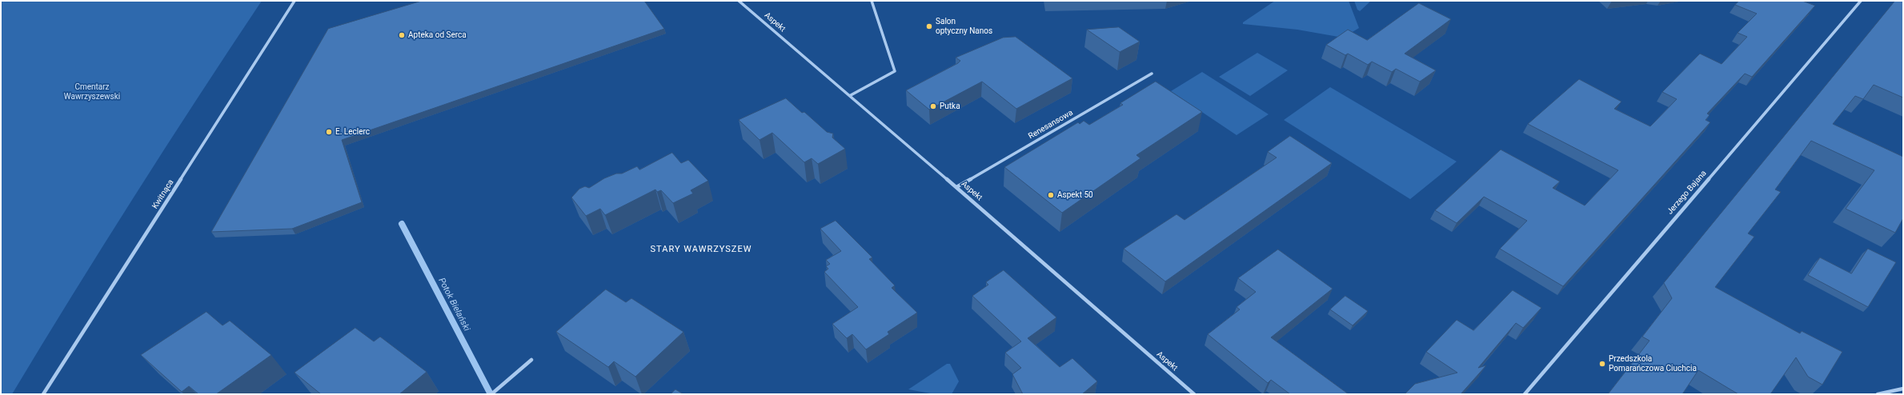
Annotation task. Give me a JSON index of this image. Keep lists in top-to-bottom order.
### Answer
{
  "streets": {
    "street": [
      "Aspekt",
      "Renesansowa",
      "Jerzego Bajana",
      "Kwitnąca"
    ]
  },
  "crossings": [
    ["Aspekt", "Renesansowa"]
  ],
  "districts": ["STARY WAWRZYSZEW"],
  "water": ["Potok Bielański"],
  "parks": ["Cmentarz Wawrzyszewski"],
  "places": [
    "Salon optyczny Nanos",
    "Apteka od Serca",
    "Putka",
    "E. Leclerc",
    "Aspekt 50",
    "Przedszkola Pomarańczowa Ciuchcia"
  ]
}
